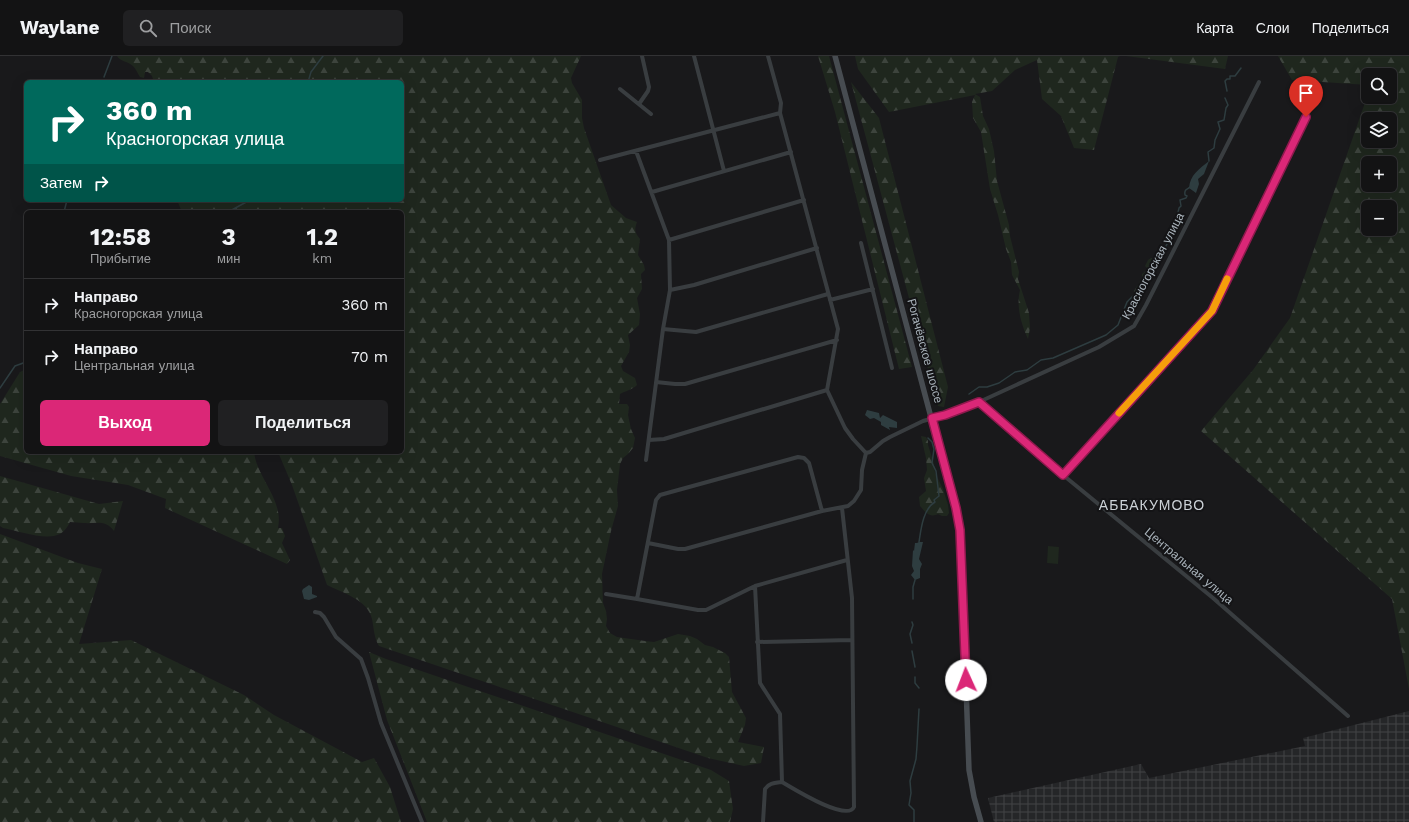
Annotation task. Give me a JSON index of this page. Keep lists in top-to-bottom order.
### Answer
{
  "streets": {
    "main road": ["Рогачёвское шоссе"],
    "street": ["Красногорская улица", "Центральная улица"]
  },
  "crossings": [
    ["Красногорская улица", "Рогачёвское шоссе"],
    ["Красногорская улица", "Центральная улица"]
  ],
  "districts": ["АББАКУМОВО"],
  "page": {
    "header": "Waylane",
    "search": "Поиск",
    "nav": ["Карта", "Слои", "Поделиться"],
    "map_buttons": ["+", "−"],
    "turn": ["360 m", "Красногорская улица"],
    "then": "Затем",
    "eta": [
      "12:58",
      "Прибытие",
      "3",
      "мин",
      "1.2",
      "km"
    ],
    "list": [
      {
        "name": "Направо",
        "note": "Красногорская улица",
        "value": "360 m"
      },
      {
        "name": "Направо",
        "note": "Центральная улица",
        "value": "70 m"
      }
    ],
    "buttons": ["Выход", "Поделиться"]
  }
}
